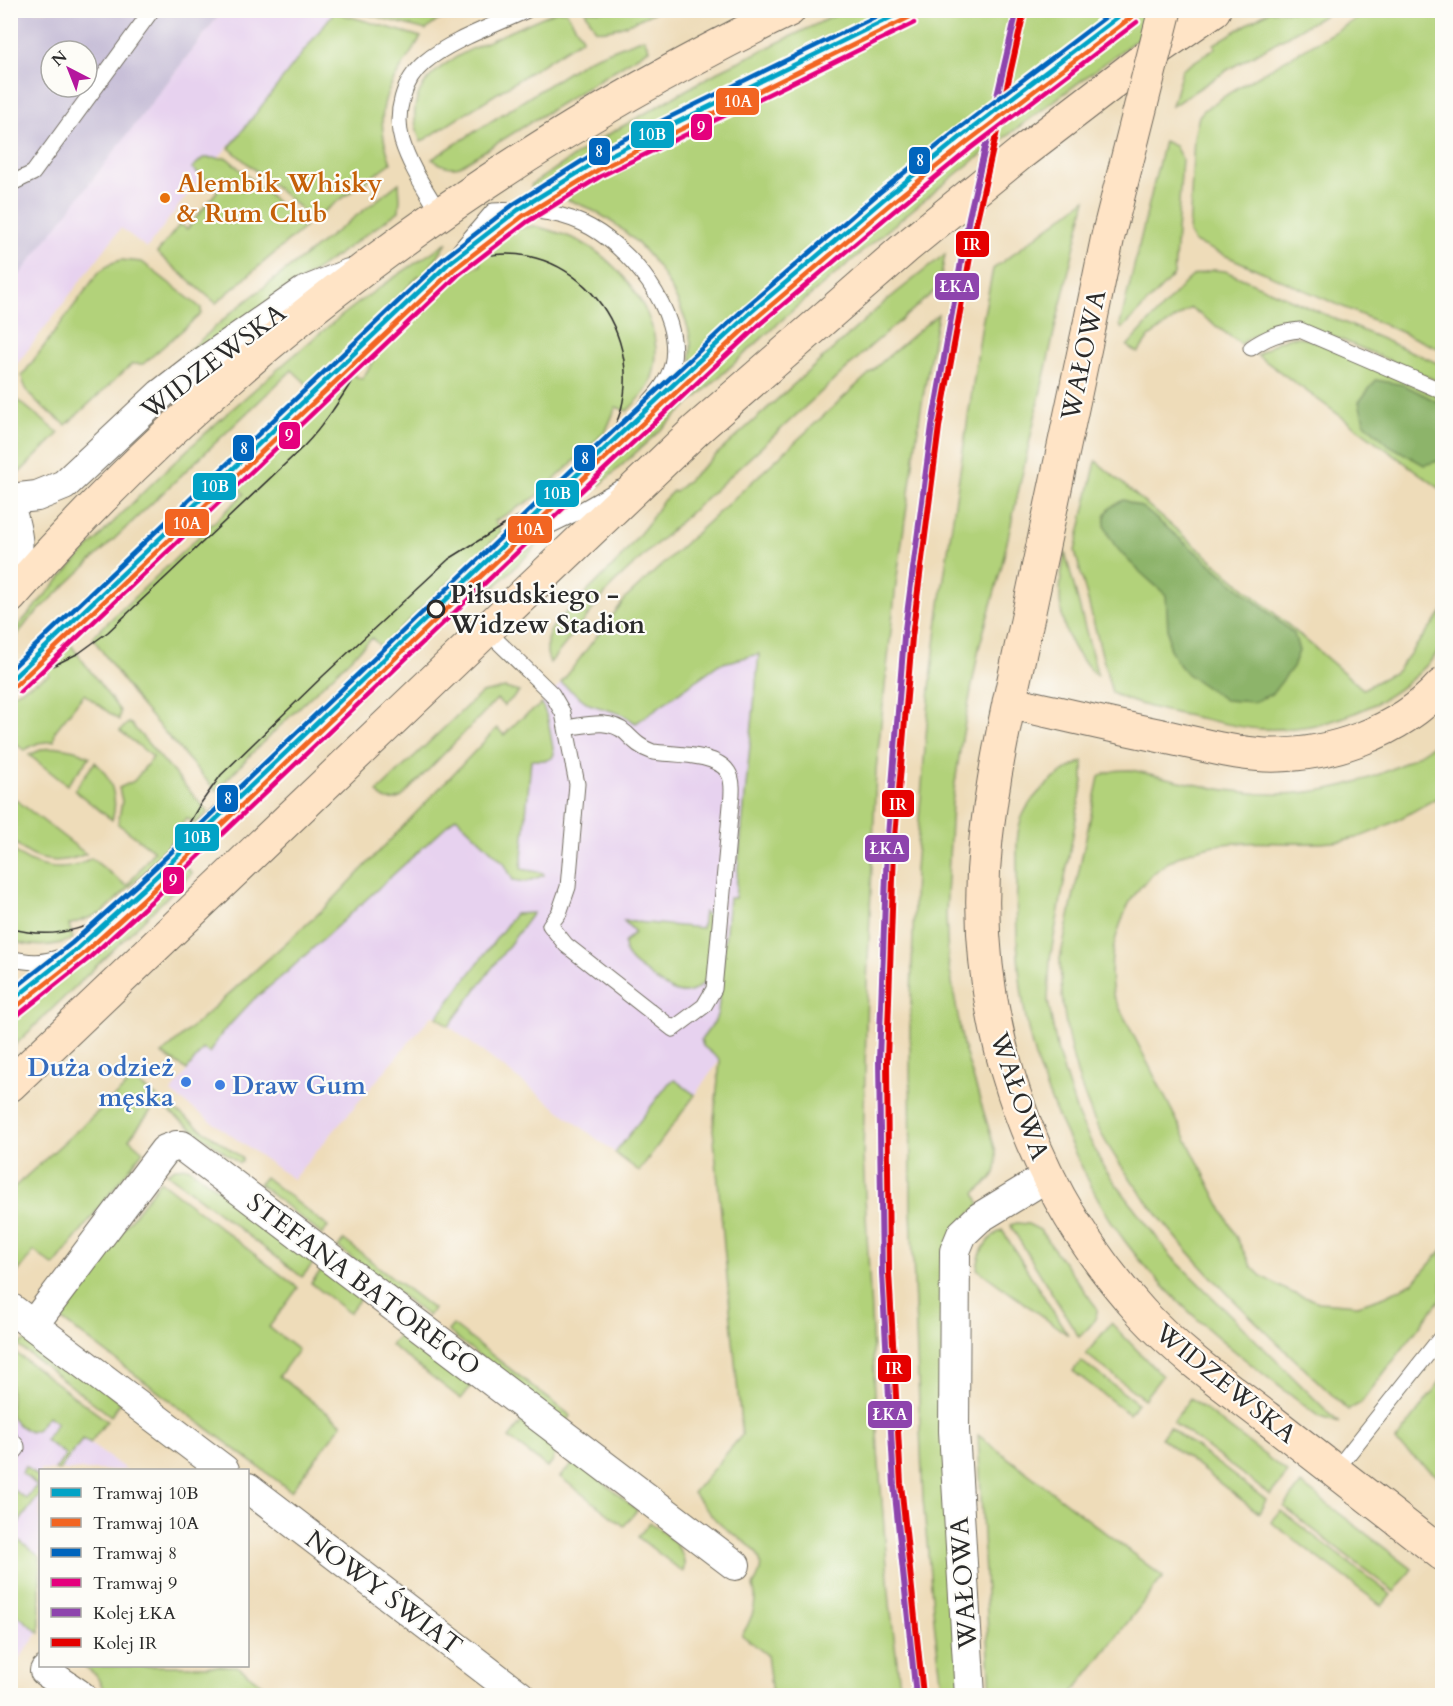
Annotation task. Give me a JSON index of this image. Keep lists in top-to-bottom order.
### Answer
{
  "streets": {
    "main road": ["WAŁOWA", "WIDZEWSKA"],
    "street": ["STEFANA BATOREGO", "NOWY ŚWIAT"]
  },
  "crossings": [
    ["WAŁOWA", "WIDZEWSKA"]
  ],
  "places": [
    "Alembik Whisky & Rum Club",
    "Piłsudskiego - Widzew Stadion",
    "Duża odzież męska",
    "Draw Gum"
  ],
  "lines": [
    "tram line 10B",
    "tram line 8",
    "rail line ŁKA",
    "rail line IR",
    "tram line 10A",
    "tram line 9"
  ],
  "legend": [
    "Tramwaj 10B",
    "Tramwaj 10A",
    "Tramwaj 8",
    "Tramwaj 9",
    "Kolej ŁKA",
    "Kolej IR"
  ],
  "north": "top left"
}
